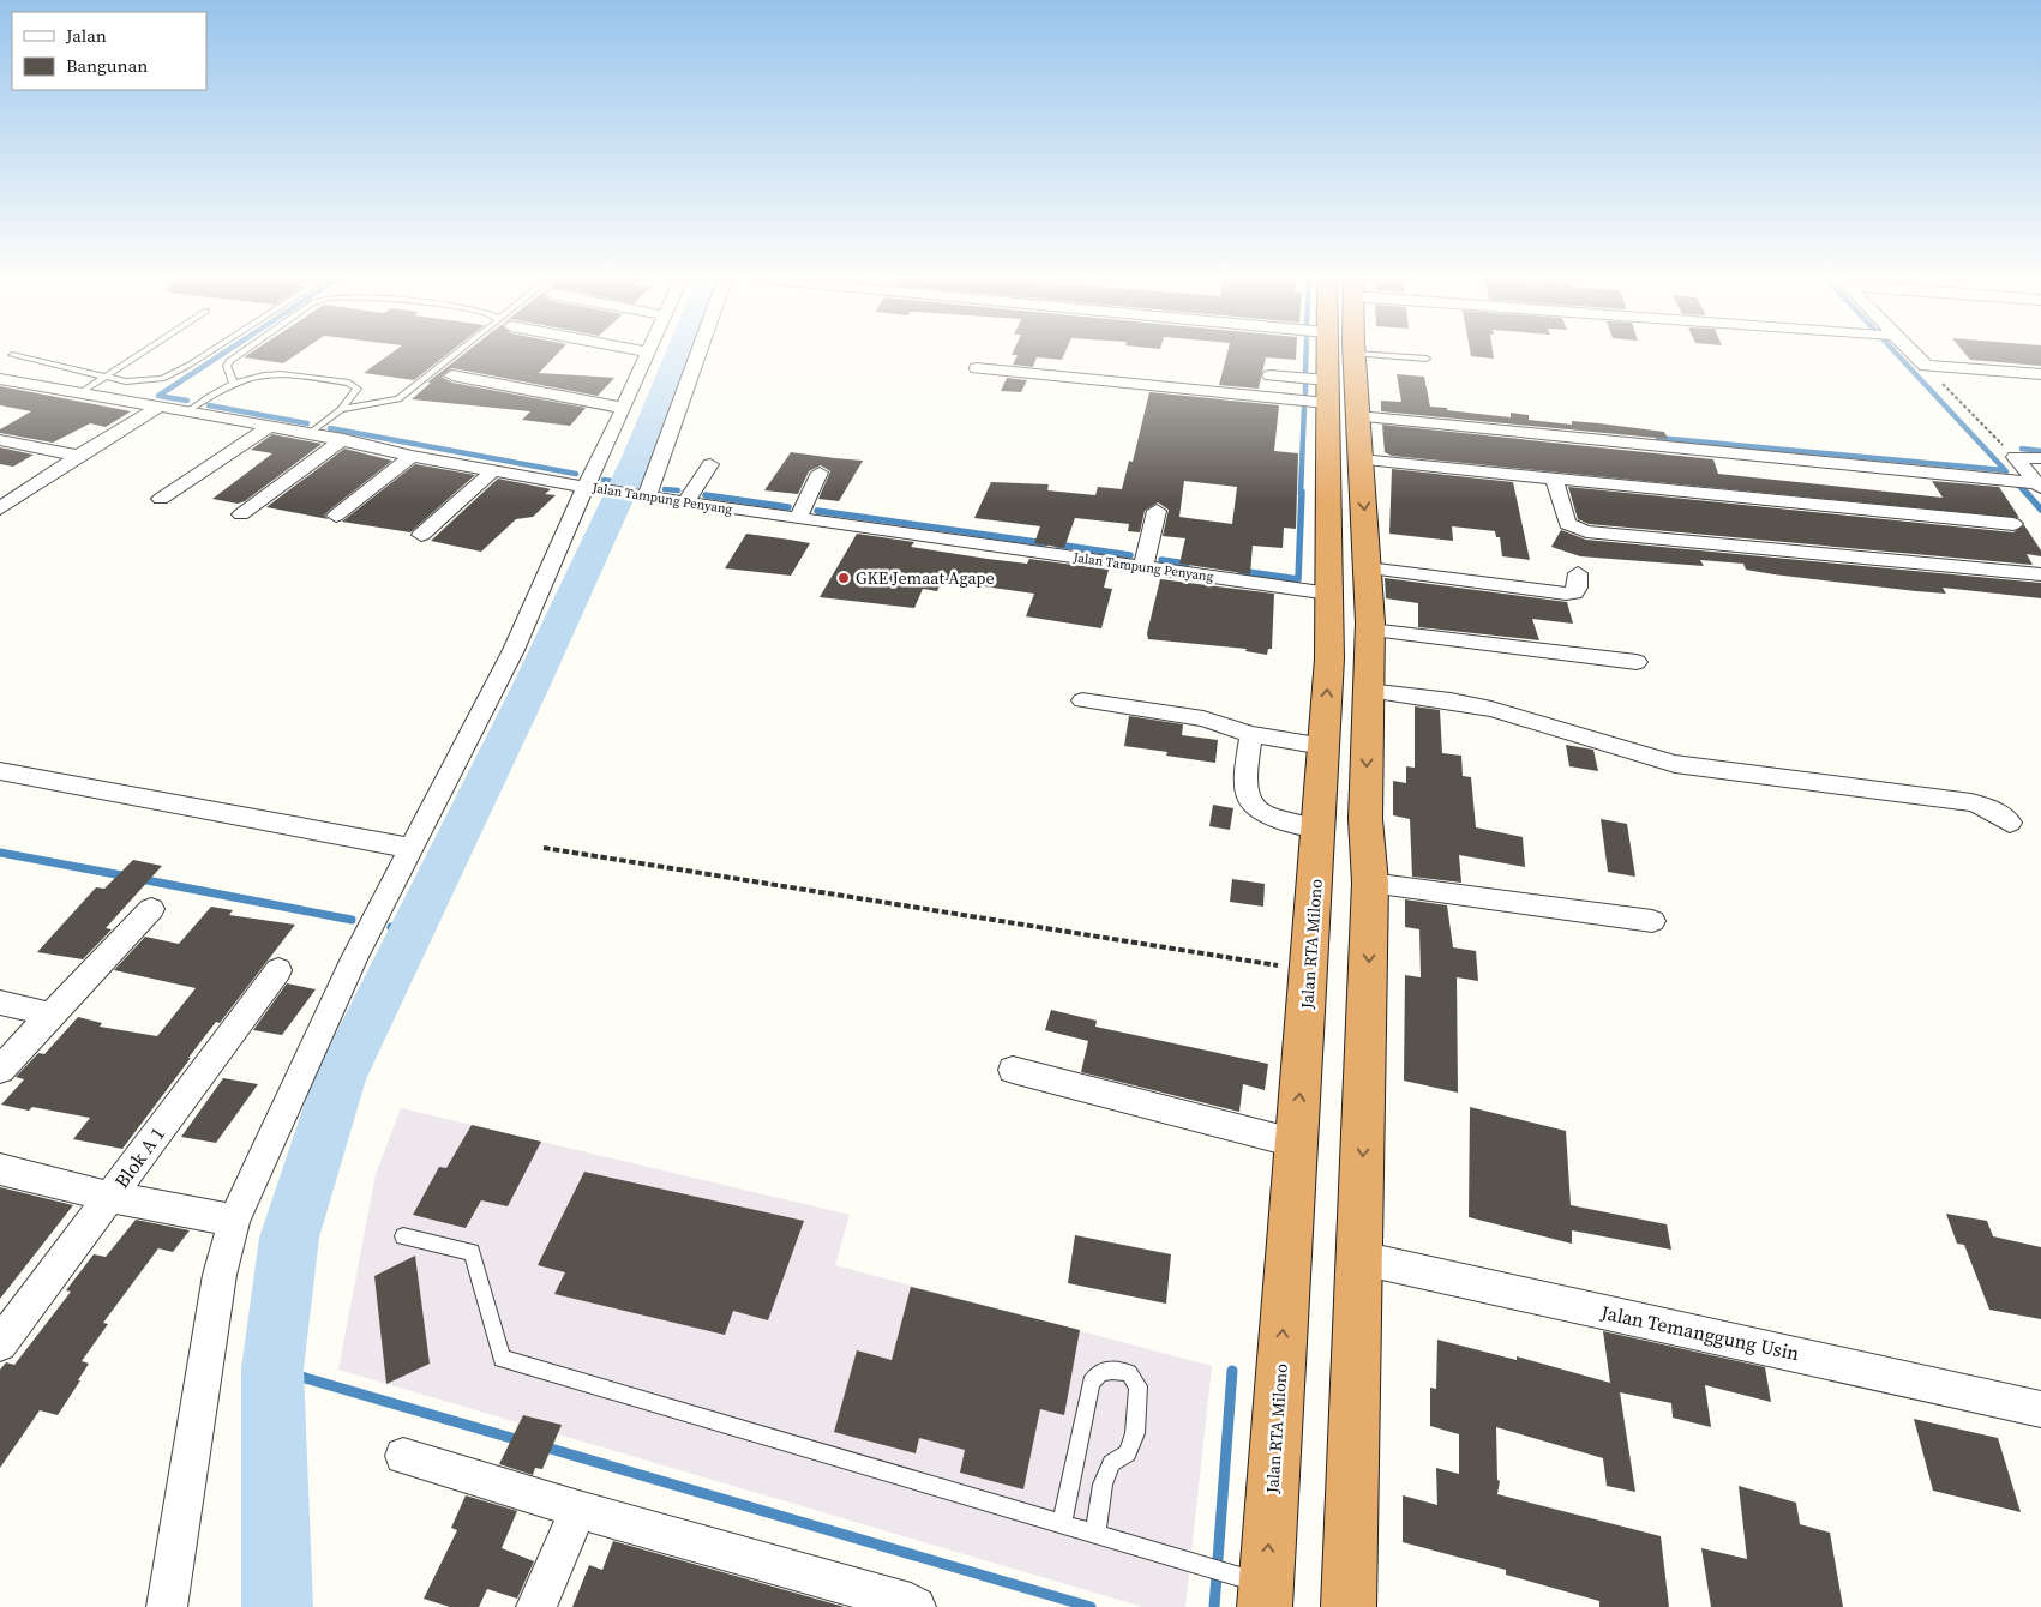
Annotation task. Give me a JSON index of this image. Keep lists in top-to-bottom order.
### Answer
{
  "streets": {
    "highway": ["Jalan RTA Milono"],
    "street": ["Jalan Tampung Penyang", "Blok A 1", "Jalan Temanggung Usin"]
  },
  "crossings": [
    ["Jalan Tampung Penyang", "Jalan RTA Milono"],
    ["Jalan RTA Milono", "Jalan Temanggung Usin"]
  ],
  "places": ["GKE Jemaat Agape"],
  "legend": ["Jalan", "Bangunan"]
}
